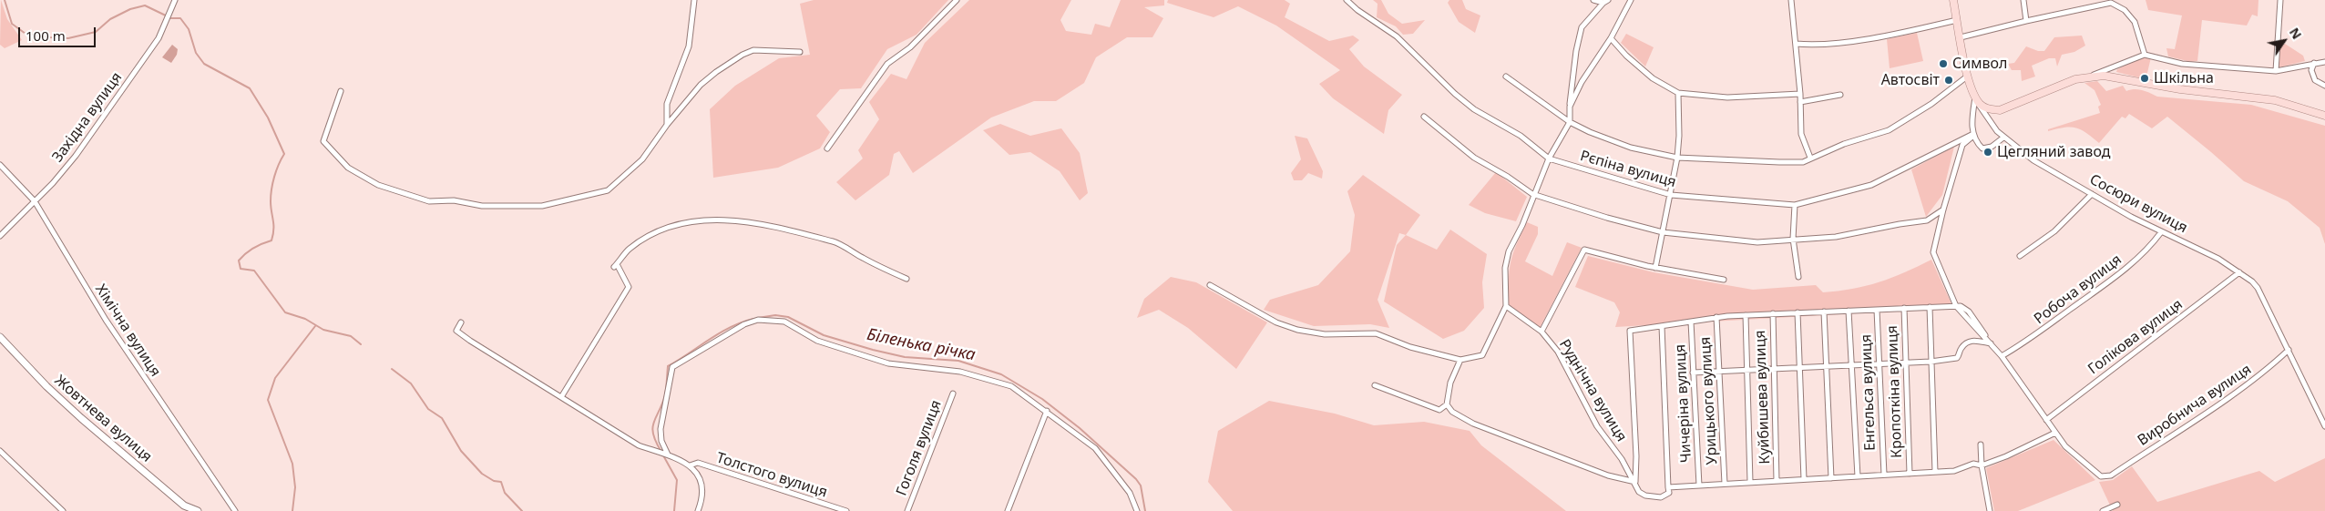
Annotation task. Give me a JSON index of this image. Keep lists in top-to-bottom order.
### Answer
{
  "streets": {
    "main road": ["Сосюри вулиця", "Жовтнева вулиця"],
    "street": [
      "Західна вулиця",
      "Рєпіна вулиця",
      "Робоча вулиця",
      "Хімічна вулиця",
      "Голікова вулиця",
      "Руднічна вулиця",
      "Кропоткіна вулиця",
      "Енгельса вулиця",
      "Куйбишева вулиця",
      "Урицького вулиця",
      "Чичеріна вулиця",
      "Виробнича вулиця",
      "Гоголя вулиця",
      "Толстого вулиця"
    ]
  },
  "crossings": [
    ["Західна вулиця", "Хімічна вулиця"],
    ["Сосюри вулиця", "Робоча вулиця"],
    ["Сосюри вулиця", "Голікова вулиця"],
    ["Сосюри вулиця", "Виробнича вулиця"]
  ],
  "water": ["Біленька річка"],
  "places": [
    "Символ",
    "Шкільна",
    "Автосвіт",
    "Цегляний завод"
  ],
  "scale_bar": "100 m",
  "north": "top right"
}
